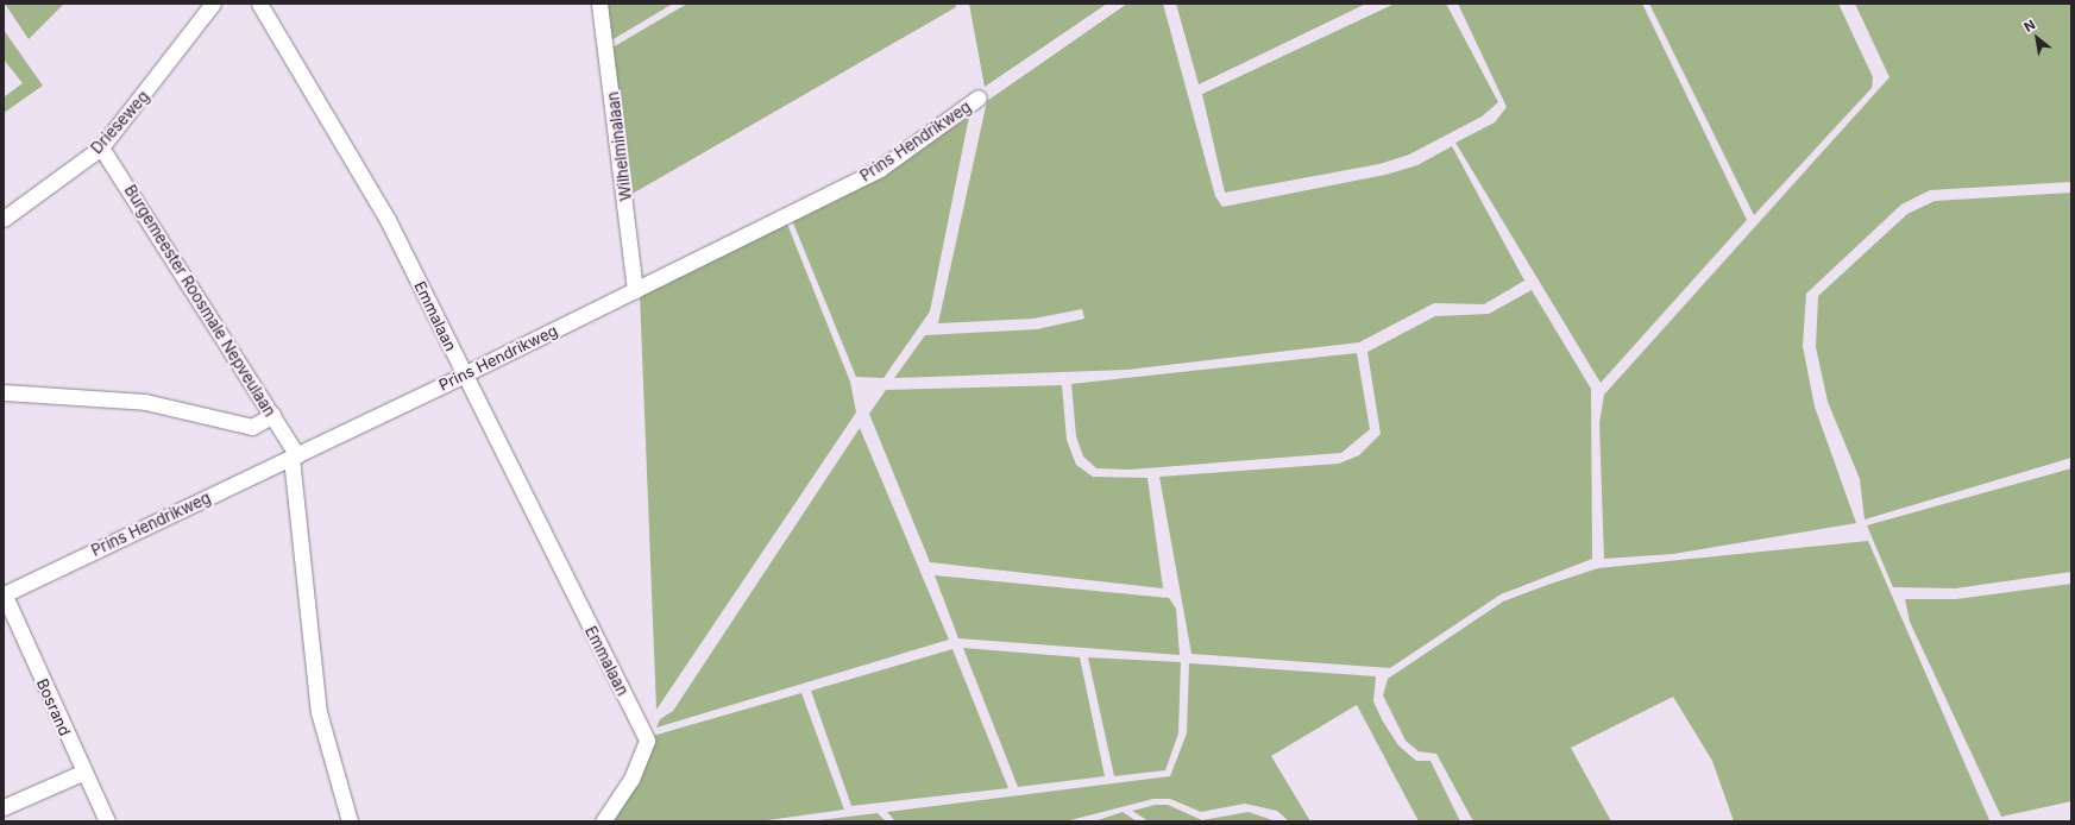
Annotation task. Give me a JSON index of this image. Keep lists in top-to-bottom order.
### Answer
{
  "streets": {
    "street": [
      "Drieseweg",
      "Prins Hendrikweg",
      "Wilhelminalaan",
      "Burgemeester Roosmale Nepveulaan",
      "Emmalaan",
      "Bosrand"
    ]
  },
  "crossings": [
    ["Drieseweg", "Burgemeester Roosmale Nepveulaan"],
    ["Prins Hendrikweg", "Wilhelminalaan"],
    ["Prins Hendrikweg", "Burgemeester Roosmale Nepveulaan"],
    ["Prins Hendrikweg", "Emmalaan"],
    ["Prins Hendrikweg", "Bosrand"]
  ],
  "north": "top left"
}
